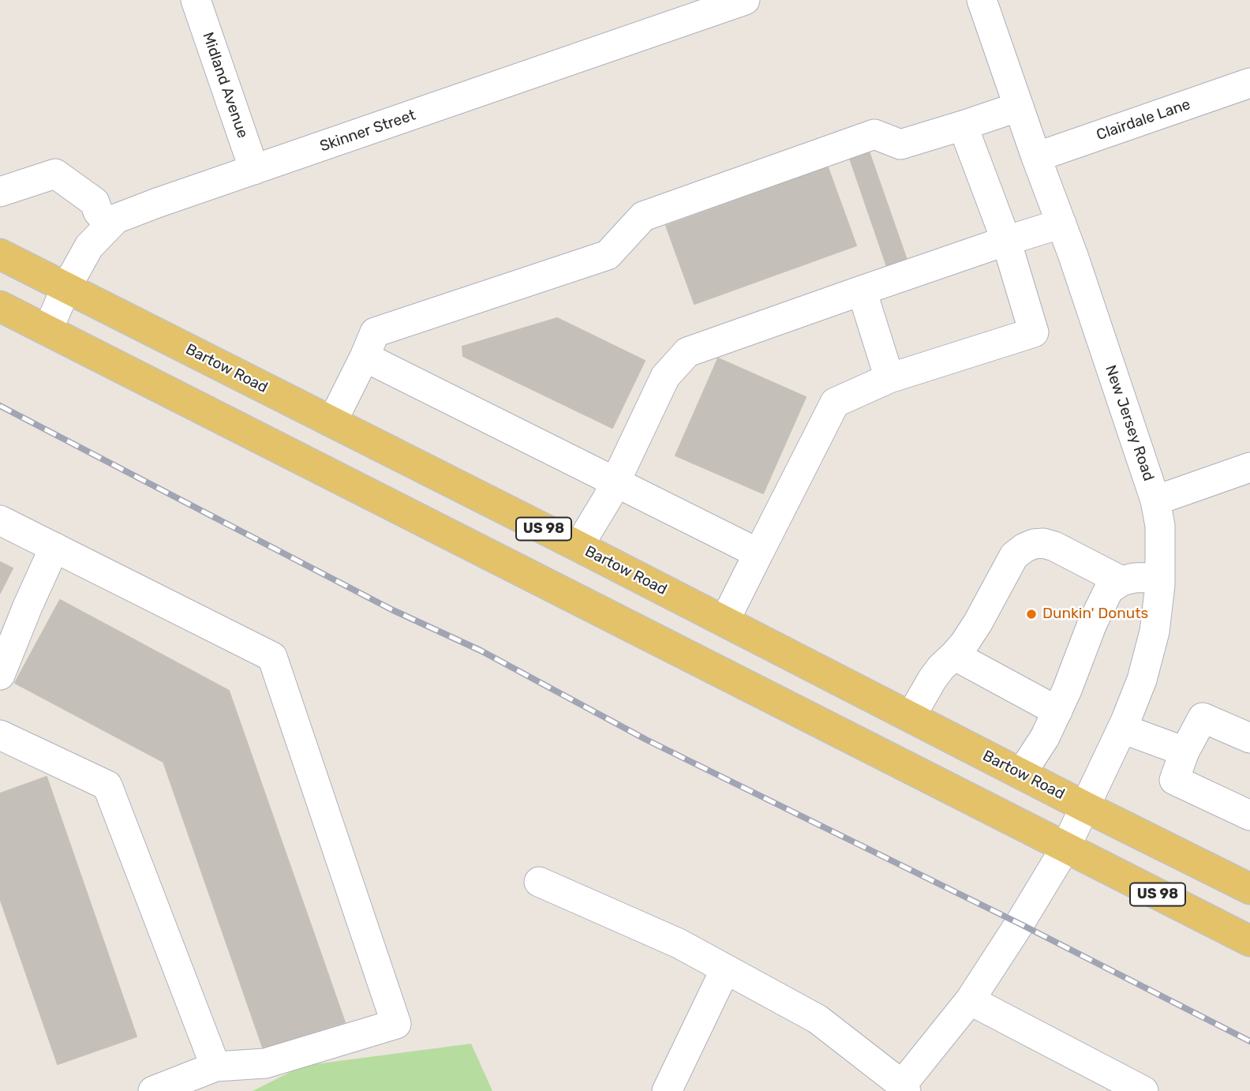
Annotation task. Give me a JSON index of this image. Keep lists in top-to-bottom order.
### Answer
{
  "streets": {
    "main road": ["Bartow Road", "US 98"],
    "street": [
      "Midland Avenue",
      "Clairdale Lane",
      "Skinner Street",
      "New Jersey Road"
    ]
  },
  "crossings": [
    ["Midland Avenue", "Skinner Street"],
    ["Clairdale Lane", "New Jersey Road"],
    ["Skinner Street", "Bartow Road"],
    ["Skinner Street", "US 98"],
    ["Bartow Road", "New Jersey Road"],
    ["New Jersey Road", "US 98"]
  ],
  "places": ["Dunkin' Donuts"]
}
